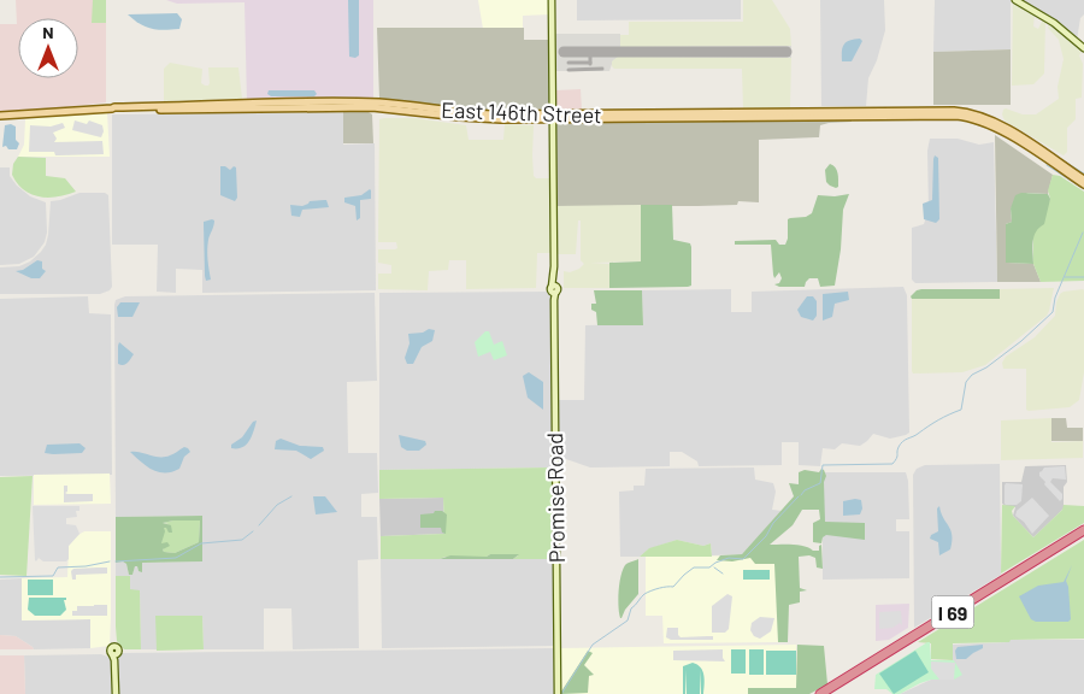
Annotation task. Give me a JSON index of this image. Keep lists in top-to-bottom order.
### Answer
{
  "streets": {
    "highway": ["I 69"],
    "main road": ["East 146th Street", "Promise Road"]
  },
  "crossings": [
    ["East 146th Street", "Promise Road"]
  ],
  "north": "top"
}
